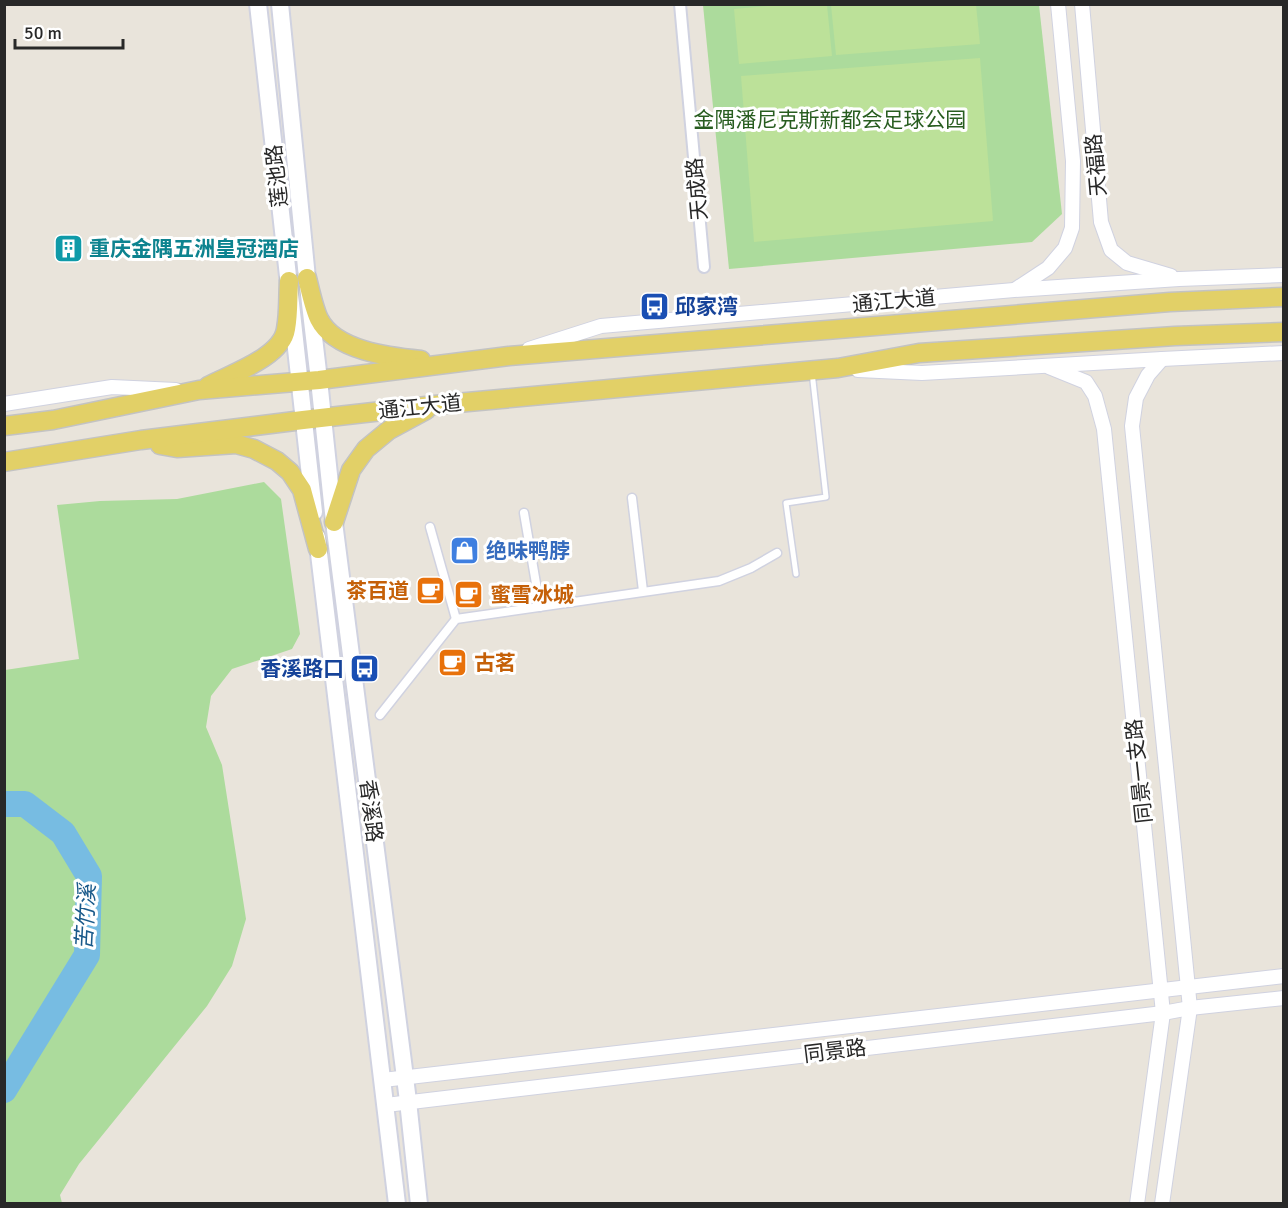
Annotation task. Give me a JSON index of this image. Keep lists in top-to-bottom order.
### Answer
{
  "streets": {
    "main road": ["莲池路", "通江大道", "香溪路"],
    "street": [
      "天福路",
      "天成路",
      "同景一支路",
      "同景路"
    ]
  },
  "crossings": [
    ["天福路", "通江大道"],
    ["莲池路", "通江大道"],
    ["莲池路", "香溪路"],
    ["通江大道", "同景一支路"],
    ["通江大道", "香溪路"],
    ["同景一支路", "同景路"],
    ["香溪路", "同景路"]
  ],
  "water": ["苦竹溪"],
  "parks": ["金隅潘尼克斯新都会足球公园"],
  "places": {
    "building": ["重庆金隅五洲皇冠酒店"],
    "bus stop": ["邱家湾", "香溪路口"],
    "shop": ["绝味鸭脖"],
    "cafe": ["茶百道", "蜜雪冰城", "古茗"]
  },
  "scale_bar": "50 m"
}
